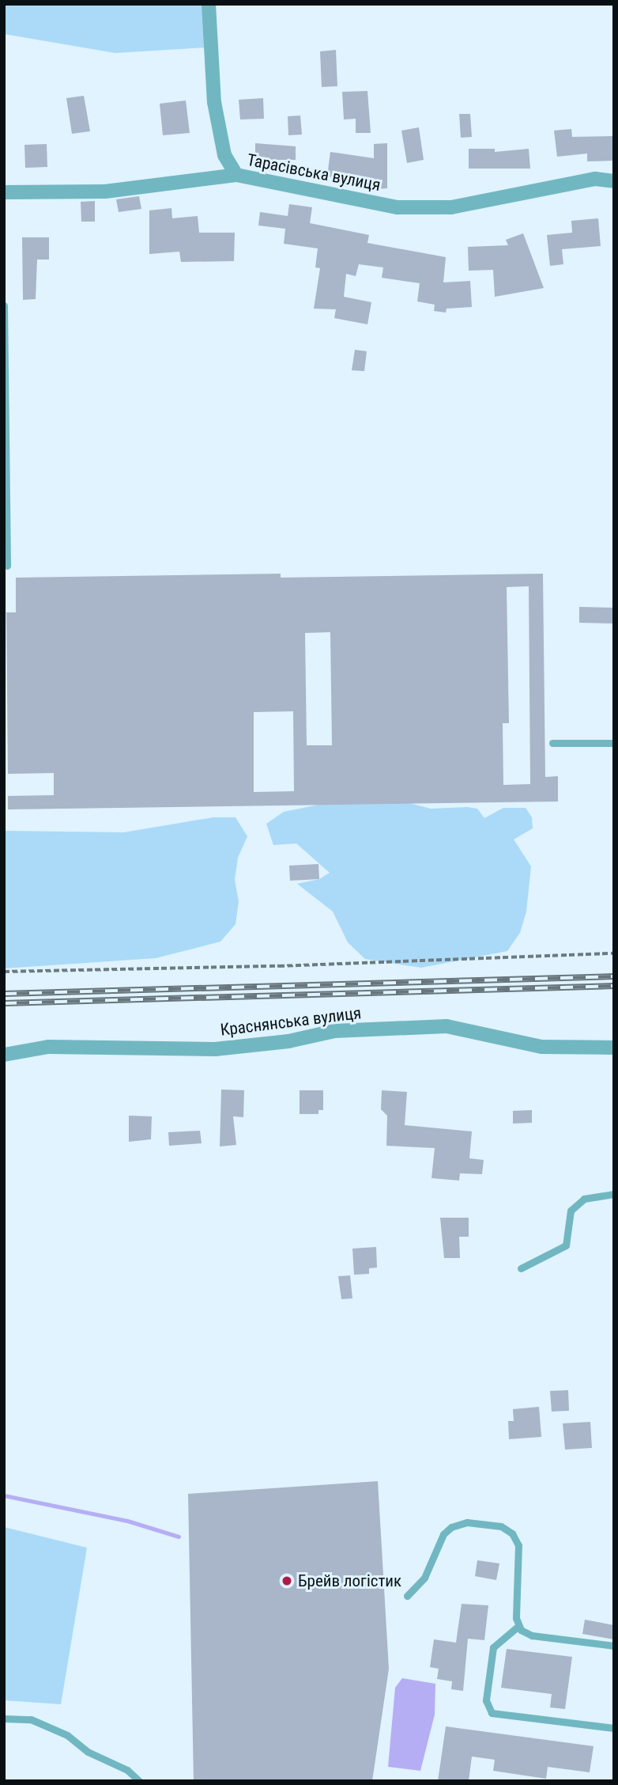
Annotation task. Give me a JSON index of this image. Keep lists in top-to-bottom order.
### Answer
{
  "streets": {
    "street": ["Тарасівська вулиця", "Краснянська вулиця"]
  },
  "places": ["Брейв логістик"]
}
